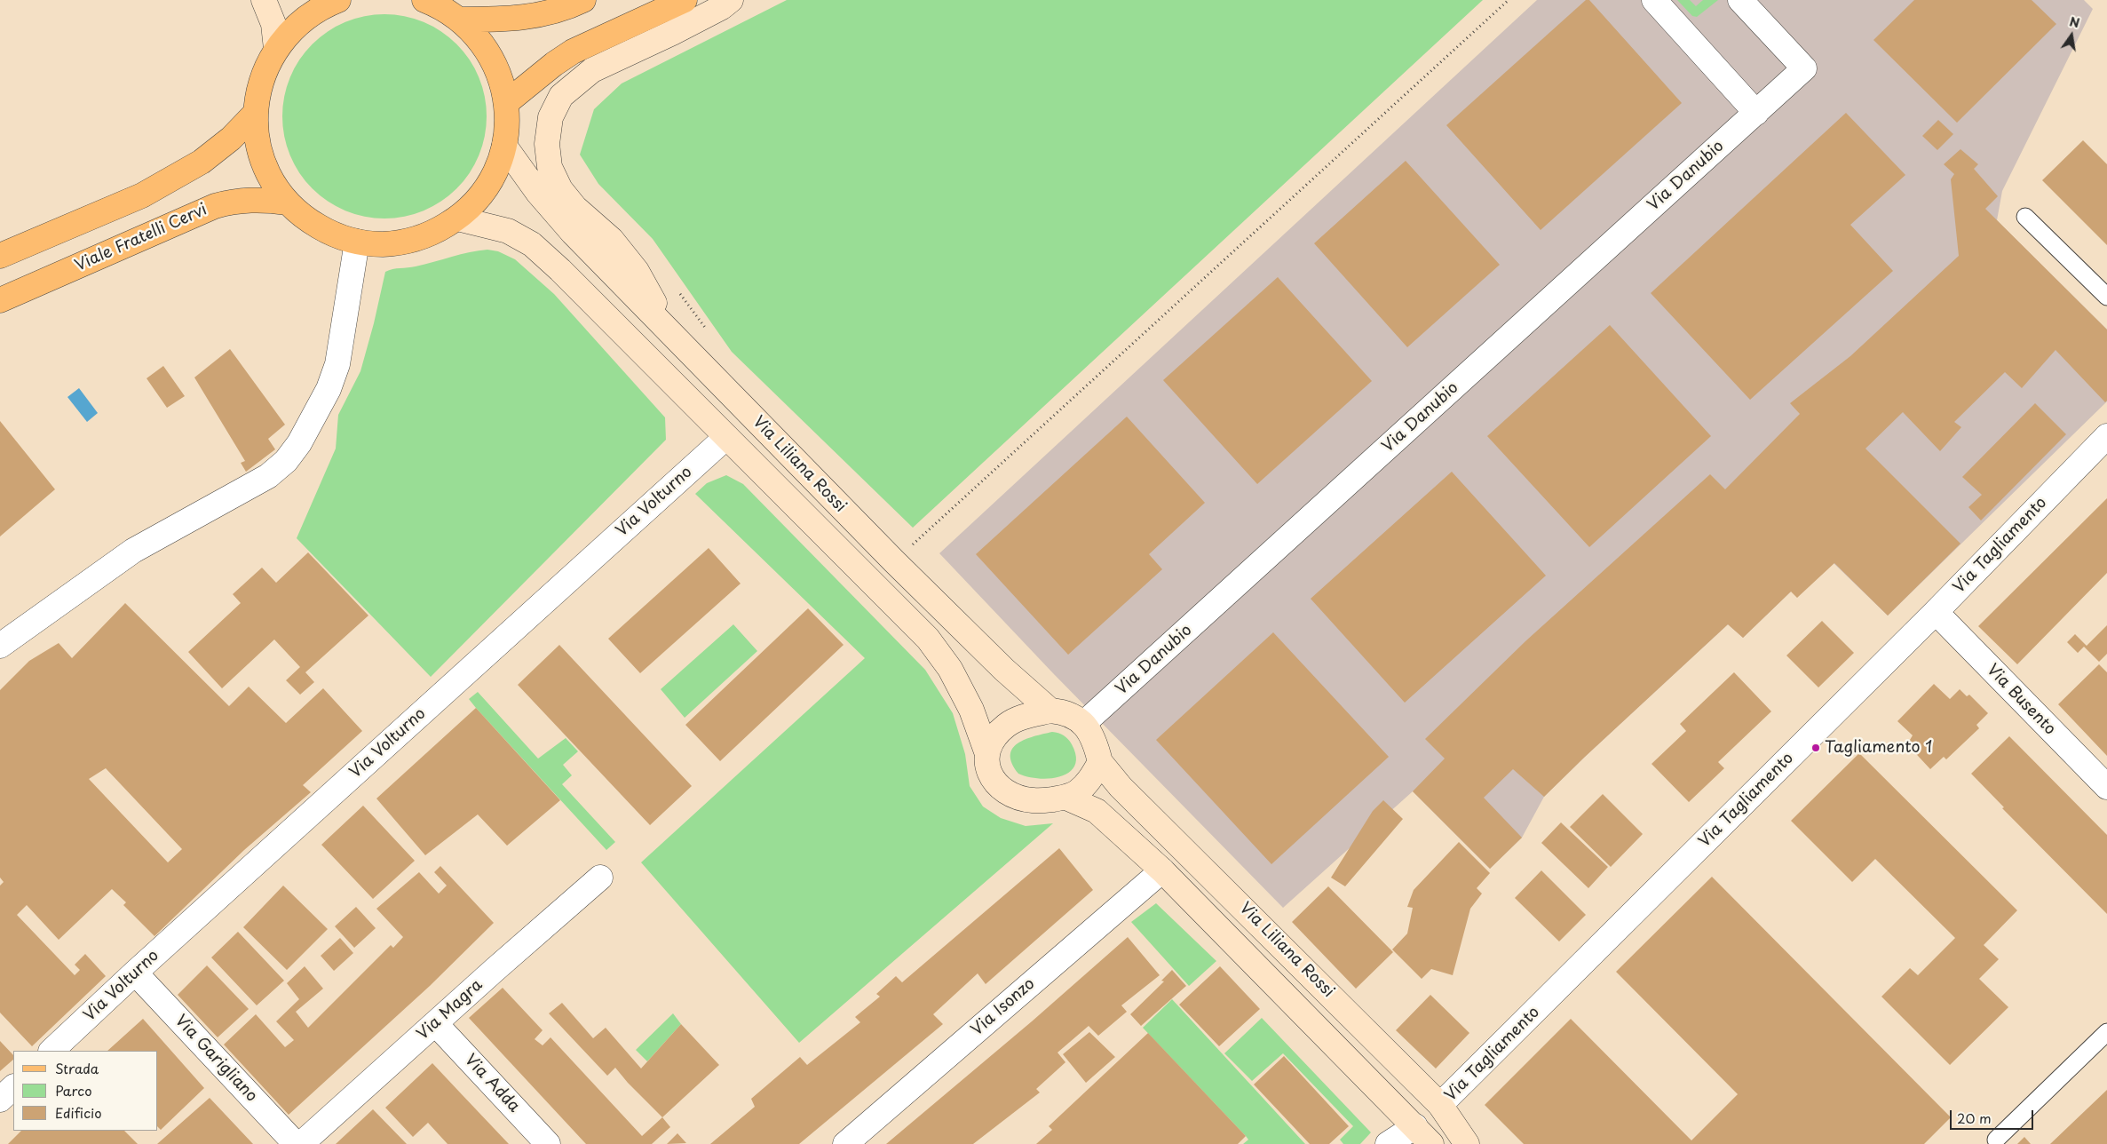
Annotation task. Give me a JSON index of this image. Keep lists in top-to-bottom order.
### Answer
{
  "streets": {
    "main road": ["Viale Fratelli Cervi"],
    "street": [
      "Via Danubio",
      "Via Liliana Rossi",
      "Via Volturno",
      "Via Tagliamento",
      "Via Busento",
      "Via Isonzo",
      "Via Magra",
      "Via Garigliano",
      "Via Adda"
    ]
  },
  "crossings": [
    ["Via Danubio", "Via Liliana Rossi"],
    ["Via Liliana Rossi", "Via Volturno"],
    ["Via Liliana Rossi", "Via Tagliamento"],
    ["Via Liliana Rossi", "Via Isonzo"],
    ["Via Volturno", "Via Garigliano"],
    ["Via Tagliamento", "Via Busento"],
    ["Via Magra", "Via Adda"]
  ],
  "places": ["Tagliamento 1"],
  "legend": ["Strada", "Parco", "Edificio"],
  "scale_bar": "20 m",
  "north": "top"
}
